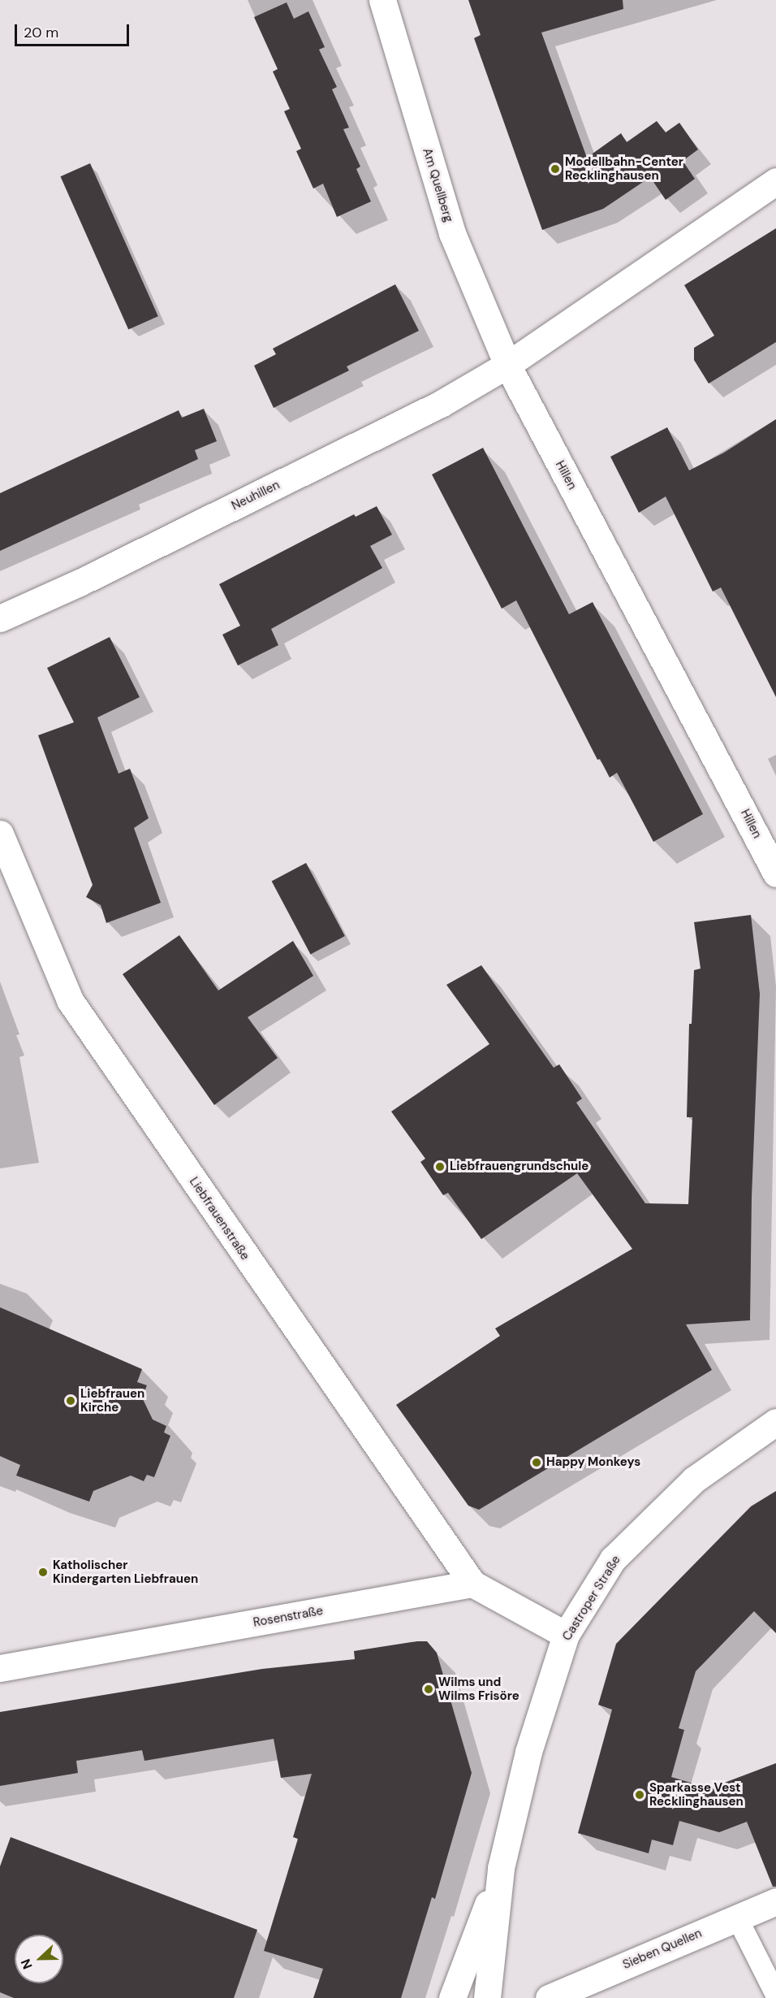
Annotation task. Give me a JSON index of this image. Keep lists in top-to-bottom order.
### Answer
{
  "streets": {
    "street": [
      "Am Quellberg",
      "Hillen",
      "Neuhillen",
      "Liebfrauenstraße",
      "Castroper Straße",
      "Rosenstraße",
      "Sieben Quellen"
    ]
  },
  "crossings": [
    ["Am Quellberg", "Hillen"],
    ["Am Quellberg", "Neuhillen"],
    ["Hillen", "Neuhillen"],
    ["Liebfrauenstraße", "Rosenstraße"]
  ],
  "places": [
    "Modellbahn-Center Recklinghausen",
    "Liebfrauengrundschule",
    "Liebfrauen Kirche",
    "Happy Monkeys",
    "Katholischer Kindergarten Liebfrauen",
    "Wilms und Wilms Frisöre",
    "Sparkasse Vest Recklinghausen"
  ],
  "scale_bar": "20 m",
  "north": "left"
}
